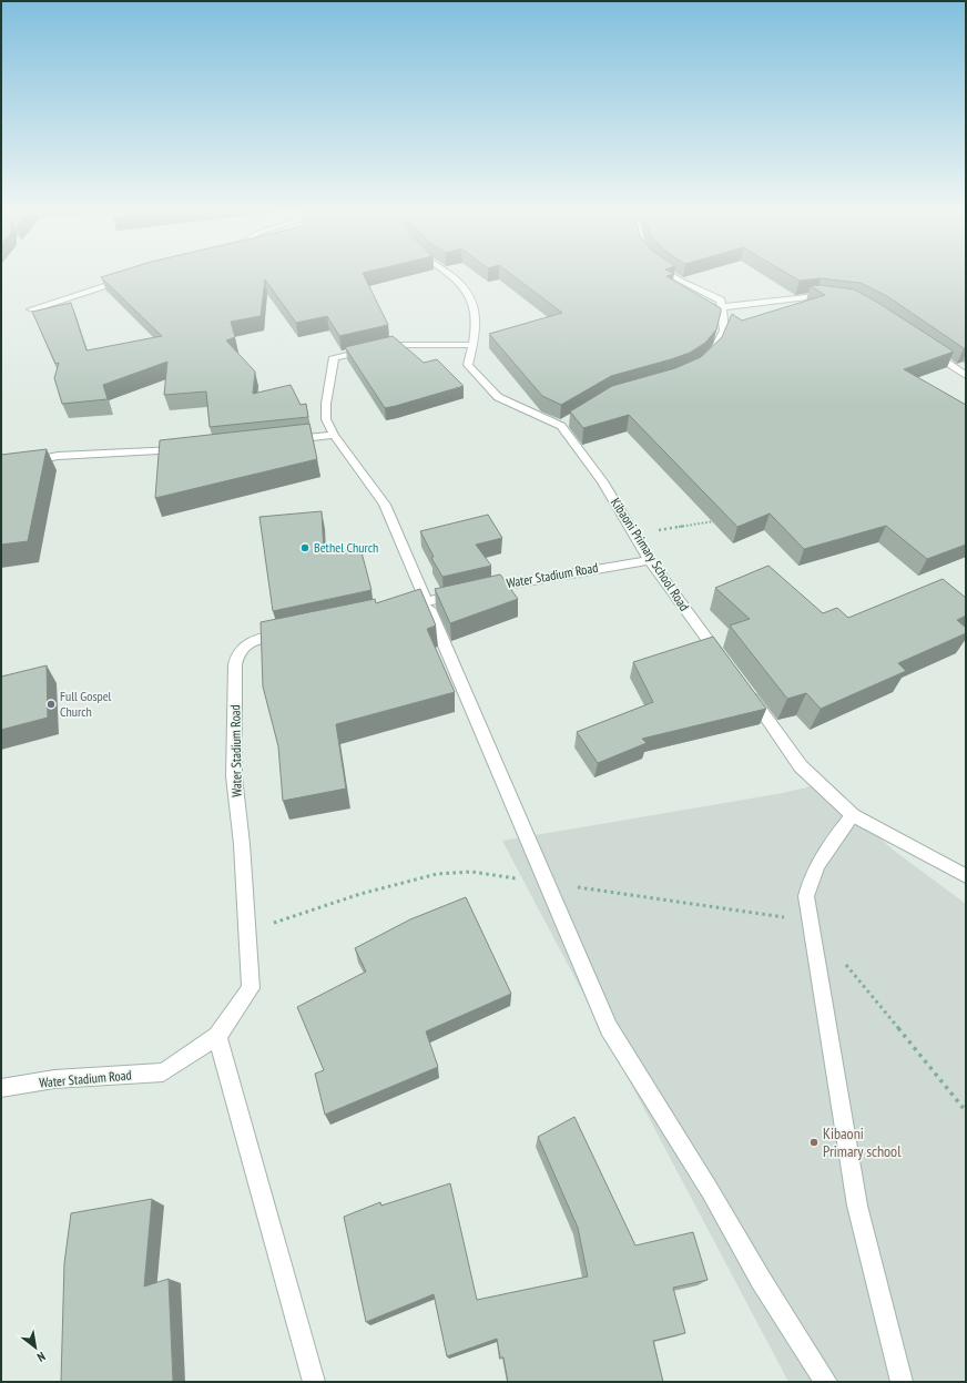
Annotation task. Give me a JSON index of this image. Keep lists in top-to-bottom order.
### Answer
{
  "streets": {
    "street": ["Kibaoni Primary School Road", "Water Stadium Road"]
  },
  "crossings": [
    ["Kibaoni Primary School Road", "Water Stadium Road"]
  ],
  "places": ["Bethel Church", "Full Gospel Church", "Kibaoni Primary school"],
  "north": "bottom right"
}
